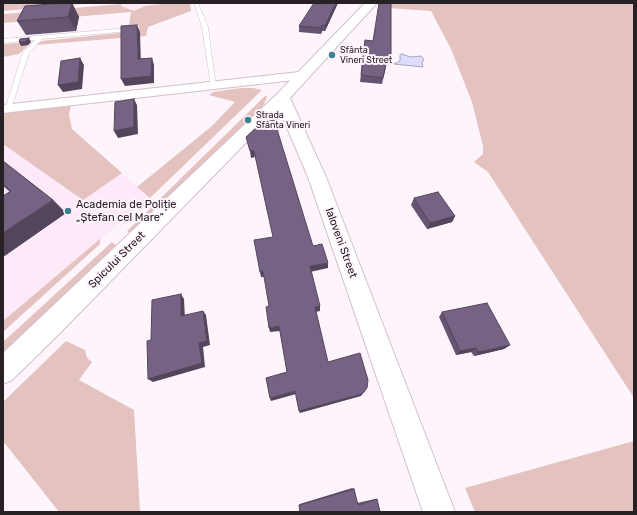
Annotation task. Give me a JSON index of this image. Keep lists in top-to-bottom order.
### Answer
{
  "streets": {
    "street": ["Ialoveni Street", "Spicului Street"]
  },
  "crossings": [
    ["Ialoveni Street", "Spicului Street"]
  ],
  "places": ["Sfânta Vineri Street", "Strada Sfânta Vineri", "Academia de Poliție „Ștefan cel Mare“"]
}
